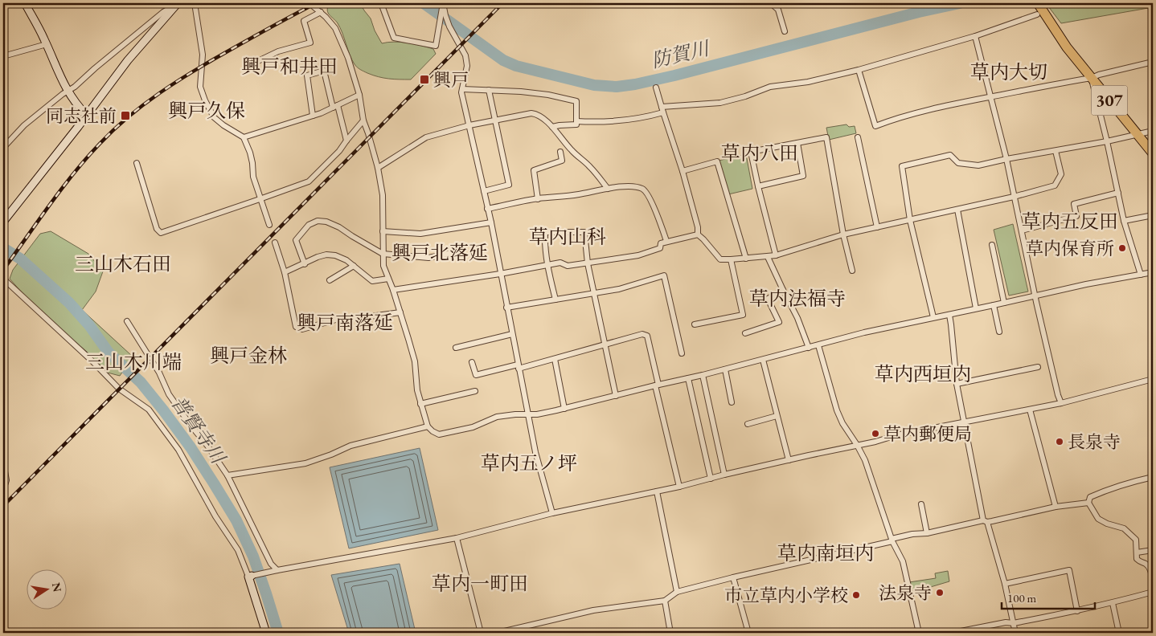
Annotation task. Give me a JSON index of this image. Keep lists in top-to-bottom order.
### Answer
{
  "streets": {
    "highway": ["307"]
  },
  "districts": [
    "興戸和井田",
    "草内大切",
    "興戸久保",
    "草内八田",
    "草内五反田",
    "草内山科",
    "興戸北落延",
    "三山木石田",
    "草内法福寺",
    "興戸南落延",
    "興戸金林",
    "三山木川端",
    "草内西垣内",
    "草内五ノ坪",
    "草内南垣内",
    "草内一町田"
  ],
  "water": ["防賀川", "普賢寺川"],
  "places": {
    "transit": ["興戸", "同志社前"],
    "other": [
      "草内保育所",
      "草内郵便局",
      "長泉寺",
      "法泉寺",
      "市立草内小学校"
    ]
  },
  "scale_bar": "100 m",
  "north": "right"
}
